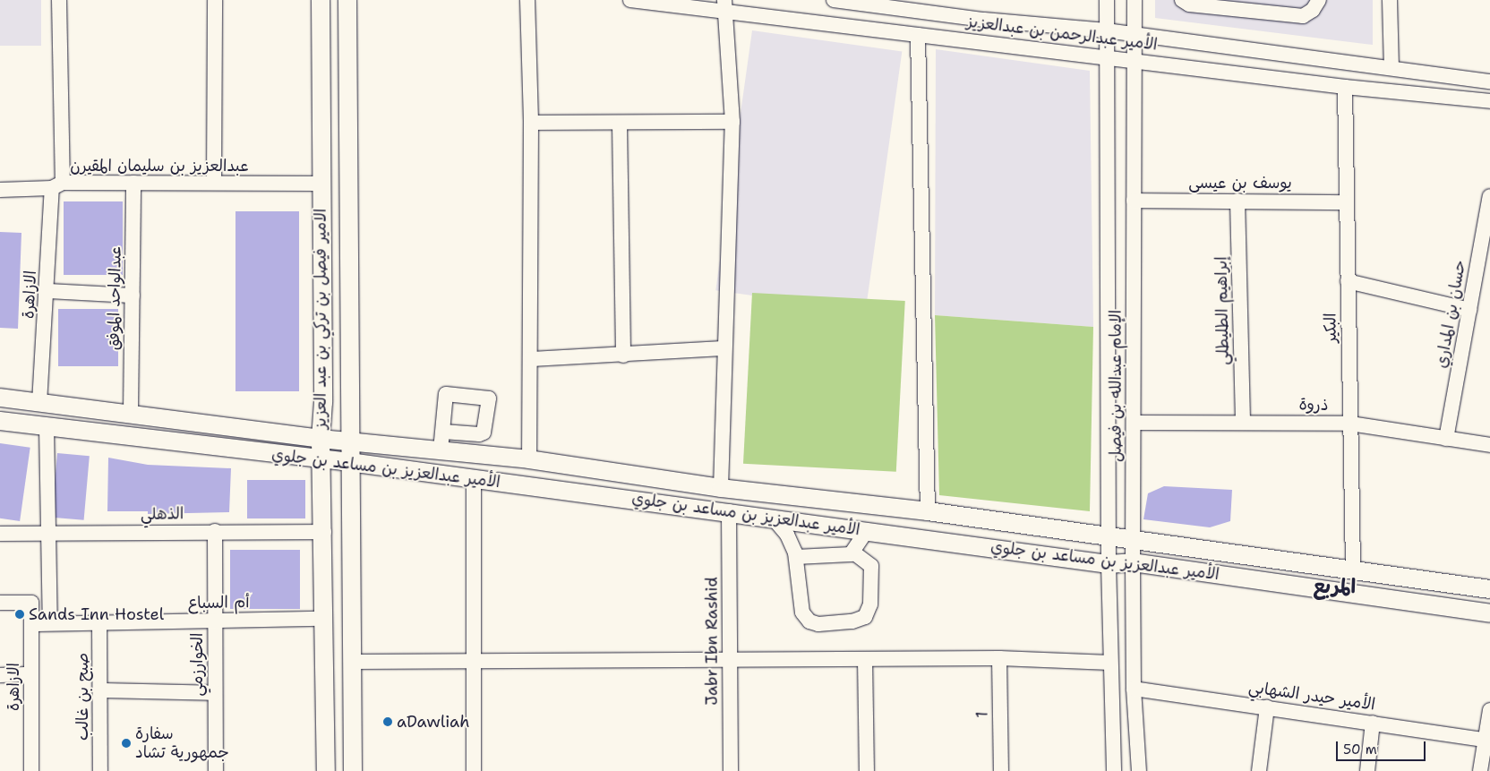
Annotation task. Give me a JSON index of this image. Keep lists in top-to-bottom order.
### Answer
{
  "streets": {
    "main road": ["الامير فيصل بن تركي بن عبد العزيز", "الأمير عبدالعزيز بن مساعد بن جلوي"],
    "street": [
      "الأمير عبدالرحمن بن عبدالعزيز",
      "عبدالعزيز بن سليمان المقيرن",
      "يوسف بن عيسى",
      "الازاهرة",
      "عبدالواحد الموفق",
      "إبراهيم الطليطلي",
      "حسان بن المداري",
      "البكير",
      "الإمام عبدالله بن فيصل",
      "ذروة",
      "الذهلي",
      "أم السباع",
      "Jabr Ibn Rashid",
      "الخوارزمي",
      "الأمير حيدر الشهابي",
      "صبح بن غالب",
      "1"
    ]
  },
  "crossings": [
    ["الأمير عبدالرحمن بن عبدالعزيز", "البكير"],
    ["الأمير عبدالرحمن بن عبدالعزيز", "الإمام عبدالله بن فيصل"],
    ["عبدالعزيز بن سليمان المقيرن", "الازاهرة"],
    ["عبدالعزيز بن سليمان المقيرن", "عبدالواحد الموفق"],
    ["عبدالعزيز بن سليمان المقيرن", "الامير فيصل بن تركي بن عبد العزيز"],
    ["يوسف بن عيسى", "إبراهيم الطليطلي"],
    ["يوسف بن عيسى", "البكير"],
    ["يوسف بن عيسى", "الإمام عبدالله بن فيصل"],
    ["الازاهرة", "الأمير عبدالعزيز بن مساعد بن جلوي"],
    ["الازاهرة", "أم السباع"],
    ["عبدالواحد الموفق", "الأمير عبدالعزيز بن مساعد بن جلوي"],
    ["إبراهيم الطليطلي", "ذروة"],
    ["حسان بن المداري", "ذروة"],
    ["الامير فيصل بن تركي بن عبد العزيز", "الأمير عبدالعزيز بن مساعد بن جلوي"],
    ["الامير فيصل بن تركي بن عبد العزيز", "الذهلي"],
    ["الامير فيصل بن تركي بن عبد العزيز", "أم السباع"],
    ["البكير", "ذروة"],
    ["البكير", "الأمير عبدالعزيز بن مساعد بن جلوي"],
    ["الإمام عبدالله بن فيصل", "ذروة"],
    ["الإمام عبدالله بن فيصل", "الأمير عبدالعزيز بن مساعد بن جلوي"],
    ["الإمام عبدالله بن فيصل", "الأمير حيدر الشهابي"],
    ["الأمير عبدالعزيز بن مساعد بن جلوي", "Jabr Ibn Rashid"],
    ["الذهلي", "الخوارزمي"],
    ["أم السباع", "الخوارزمي"],
    ["أم السباع", "صبح بن غالب"]
  ],
  "districts": ["المربع"],
  "places": ["Sands Inn Hostel", "aDawliah", "سفارة جمهورية تشاد"],
  "scale_bar": "50 m"
}
